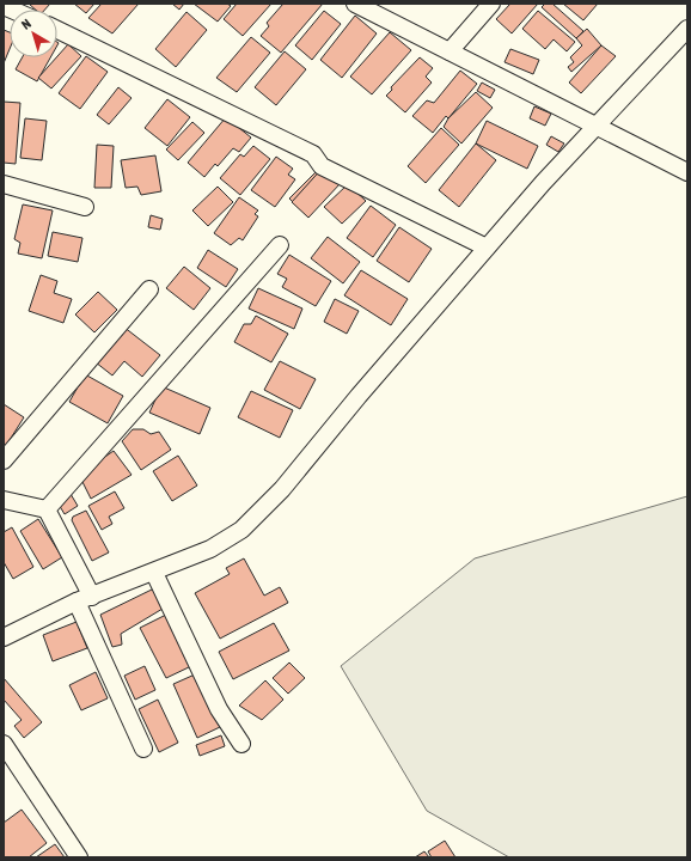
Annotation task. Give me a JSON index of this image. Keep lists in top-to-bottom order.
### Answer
{
  "north": "top left"
}
